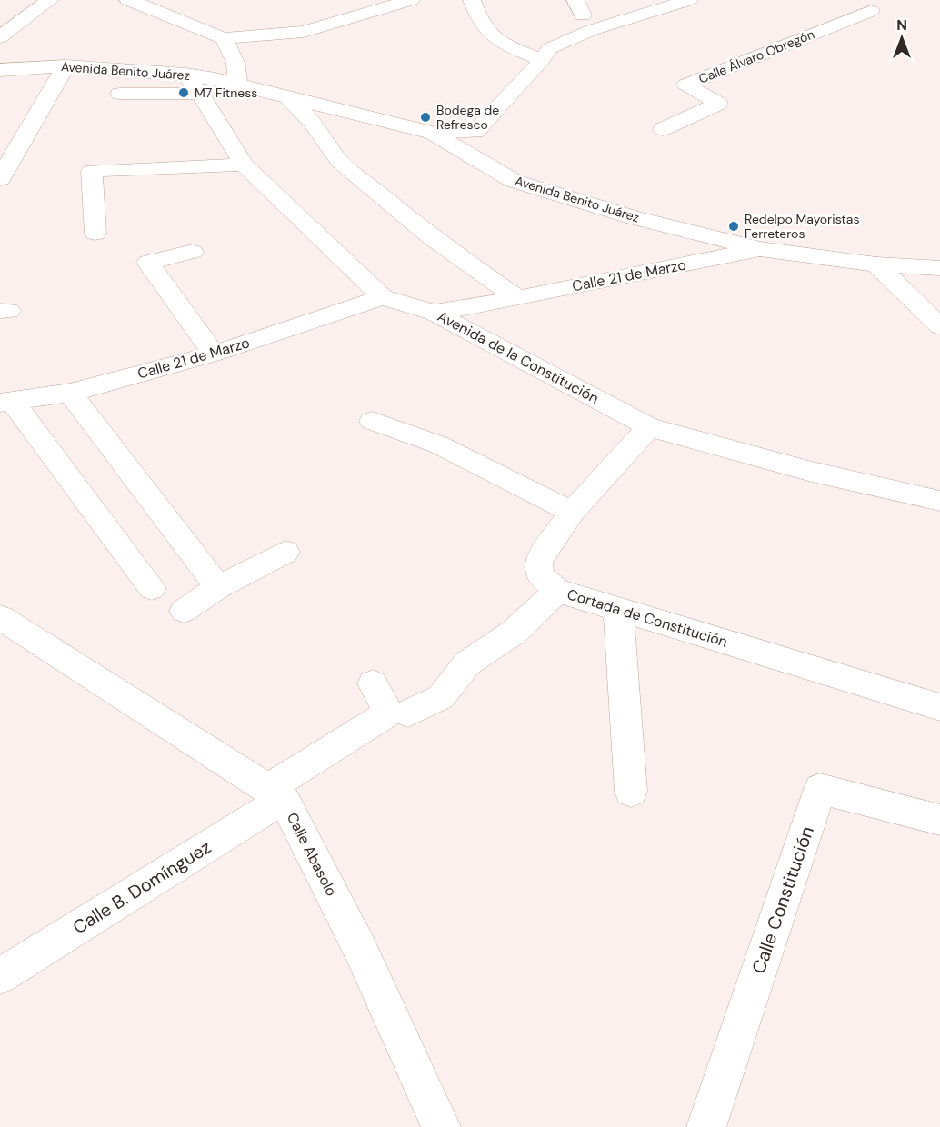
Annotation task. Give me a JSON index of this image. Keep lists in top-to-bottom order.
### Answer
{
  "streets": {
    "main road": ["Avenida Benito Juárez"],
    "street": [
      "Calle Álvaro Obregón",
      "Calle 21 de Marzo",
      "Avenida de la Constitución",
      "Cortada de Constitución",
      "Calle Abasolo",
      "Calle B. Domínguez",
      "Calle Constitución"
    ]
  },
  "crossings": [
    ["Avenida Benito Juárez", "Calle 21 de Marzo"],
    ["Avenida Benito Juárez", "Avenida de la Constitución"],
    ["Calle 21 de Marzo", "Avenida de la Constitución"],
    ["Avenida de la Constitución", "Cortada de Constitución"],
    ["Calle Abasolo", "Calle B. Domínguez"]
  ],
  "places": ["M7 Fitness", "Bodega de Refresco", "Redelpo Mayoristas Ferreteros"],
  "north": "top"
}
